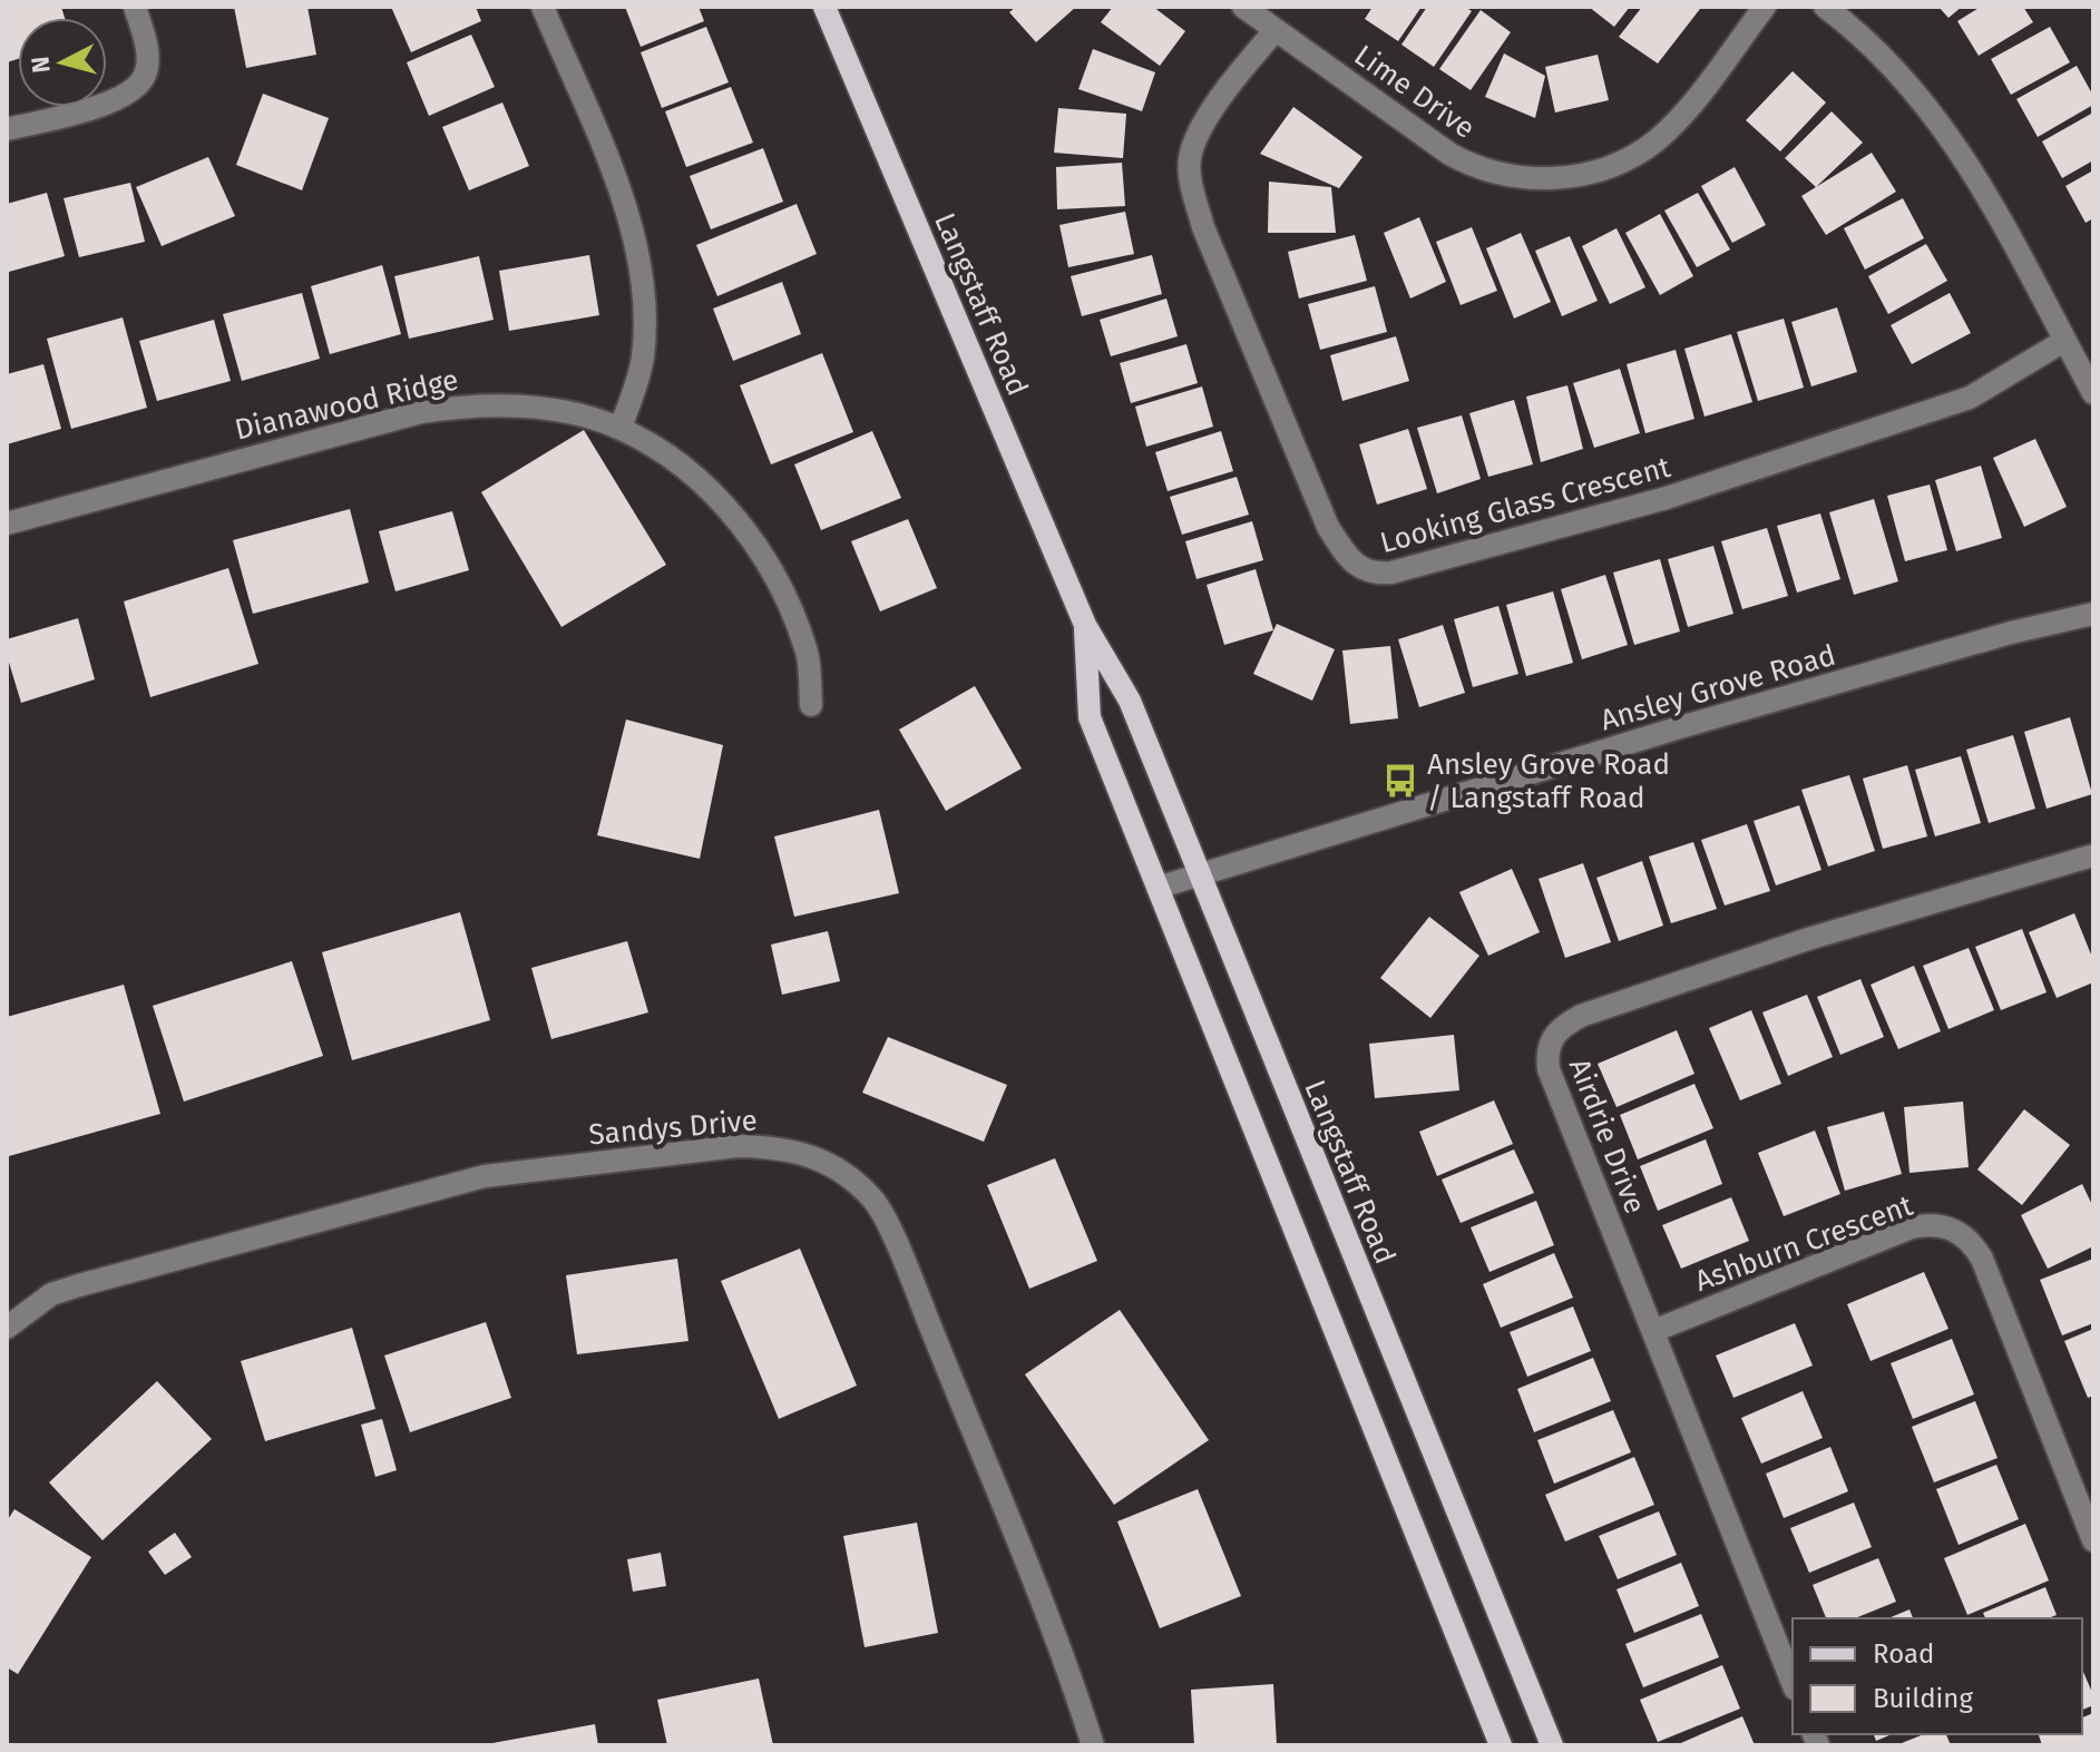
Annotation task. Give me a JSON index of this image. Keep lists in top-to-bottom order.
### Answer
{
  "streets": {
    "main road": ["Langstaff Road"],
    "street": [
      "Lime Drive",
      "Dianawood Ridge",
      "Looking Glass Crescent",
      "Ansley Grove Road",
      "Sandys Drive",
      "Airdrie Drive",
      "Ashburn Crescent"
    ]
  },
  "crossings": [
    ["Lime Drive", "Looking Glass Crescent"],
    ["Langstaff Road", "Ansley Grove Road"],
    ["Airdrie Drive", "Ashburn Crescent"]
  ],
  "places": {
    "bus stop": ["Ansley Grove Road / Langstaff Road"]
  },
  "legend": ["Road", "Building"],
  "north": "left"
}
